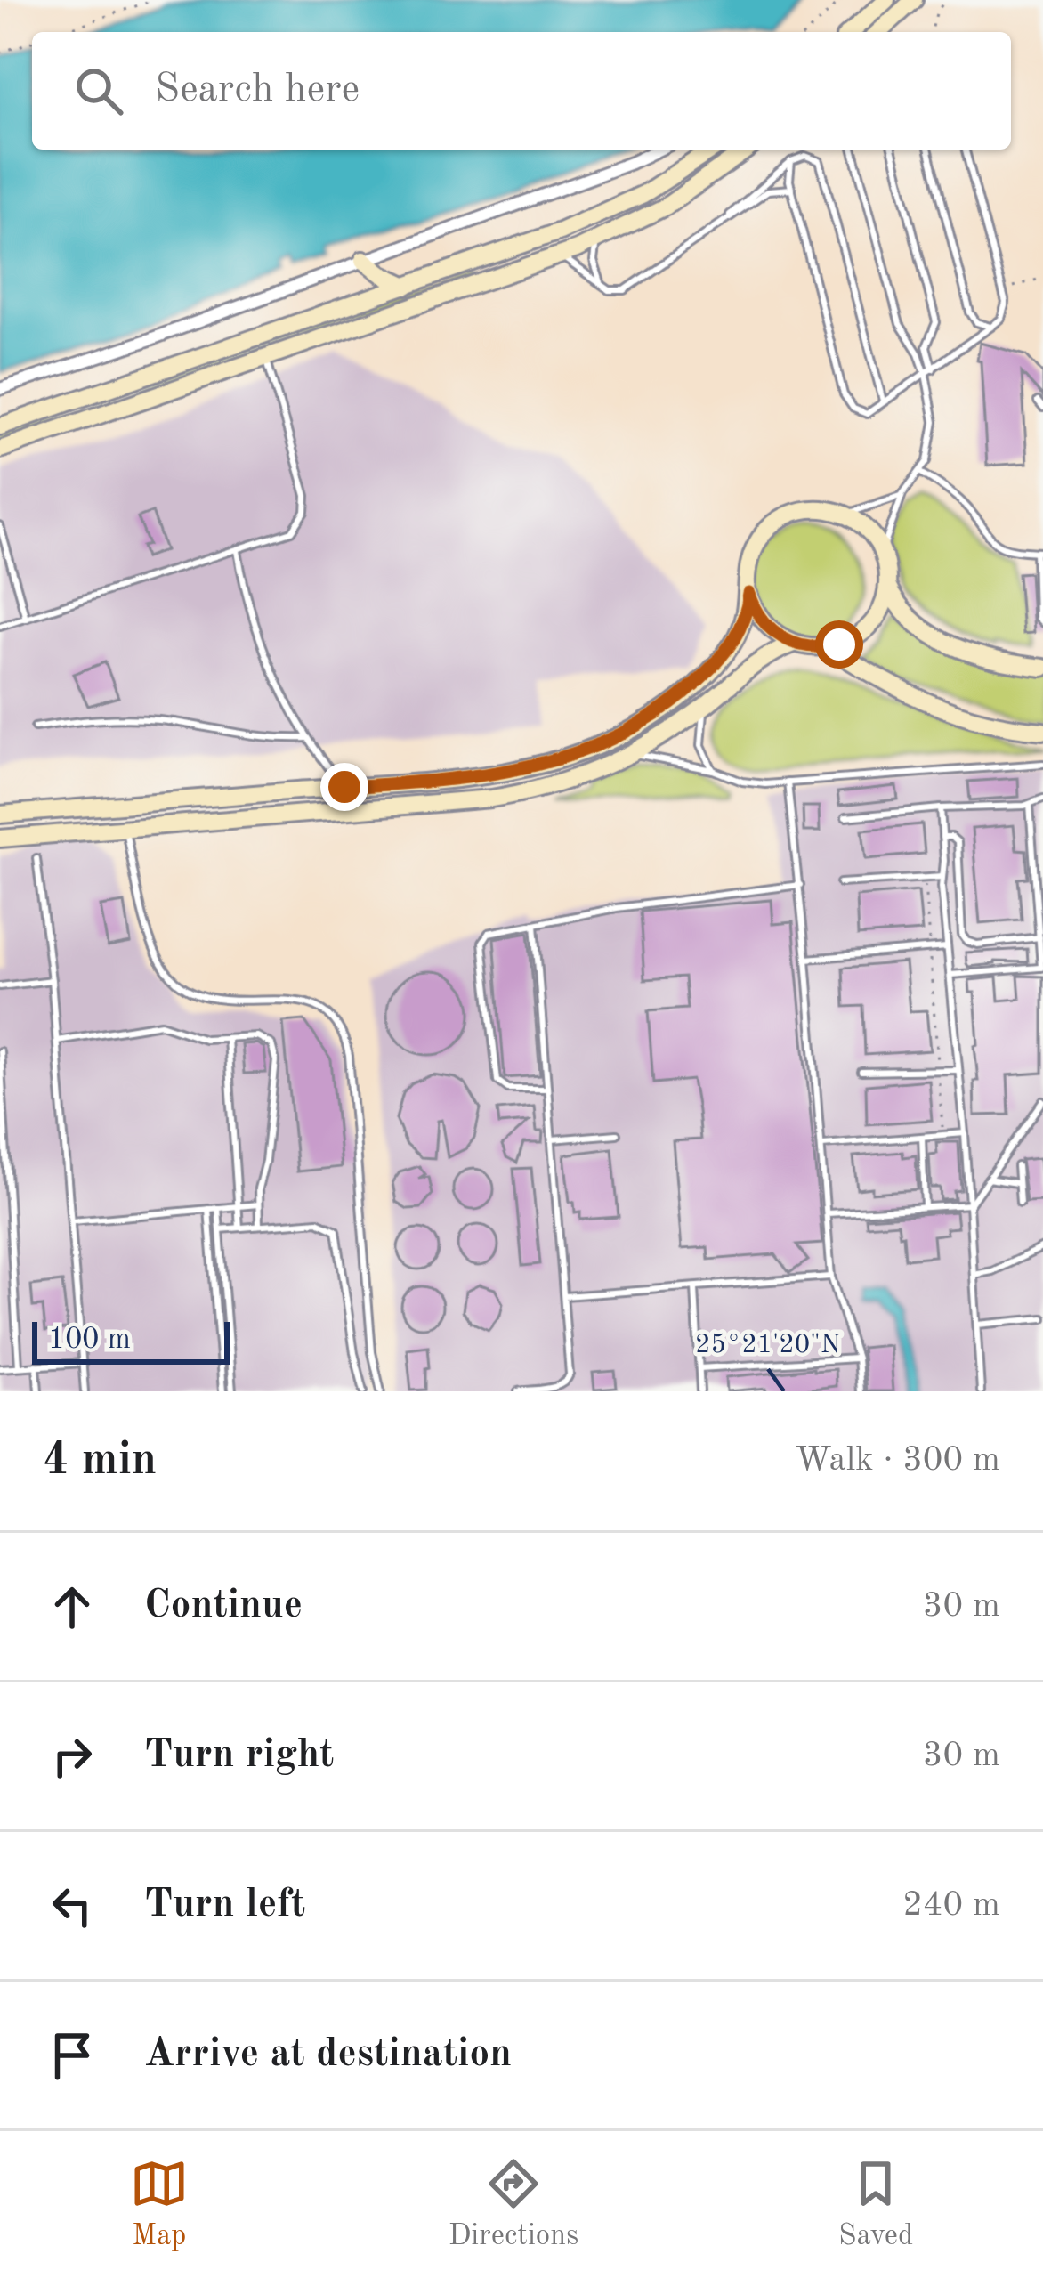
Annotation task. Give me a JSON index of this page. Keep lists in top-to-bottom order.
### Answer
{
  "scale_bar": "100 m",
  "page": {
    "search": "Search here",
    "scale": "100 m",
    "heading": ["4 min", "Walk · 300 m"],
    "list": [
      ["Continue", "30 m"],
      ["Turn right", "30 m"],
      ["Turn left", "240 m"],
      "Arrive at destination"
    ],
    "nav": ["Map", "Directions", "Saved"]
  },
  "coordinates": ["25°21'20\"N"]
}
